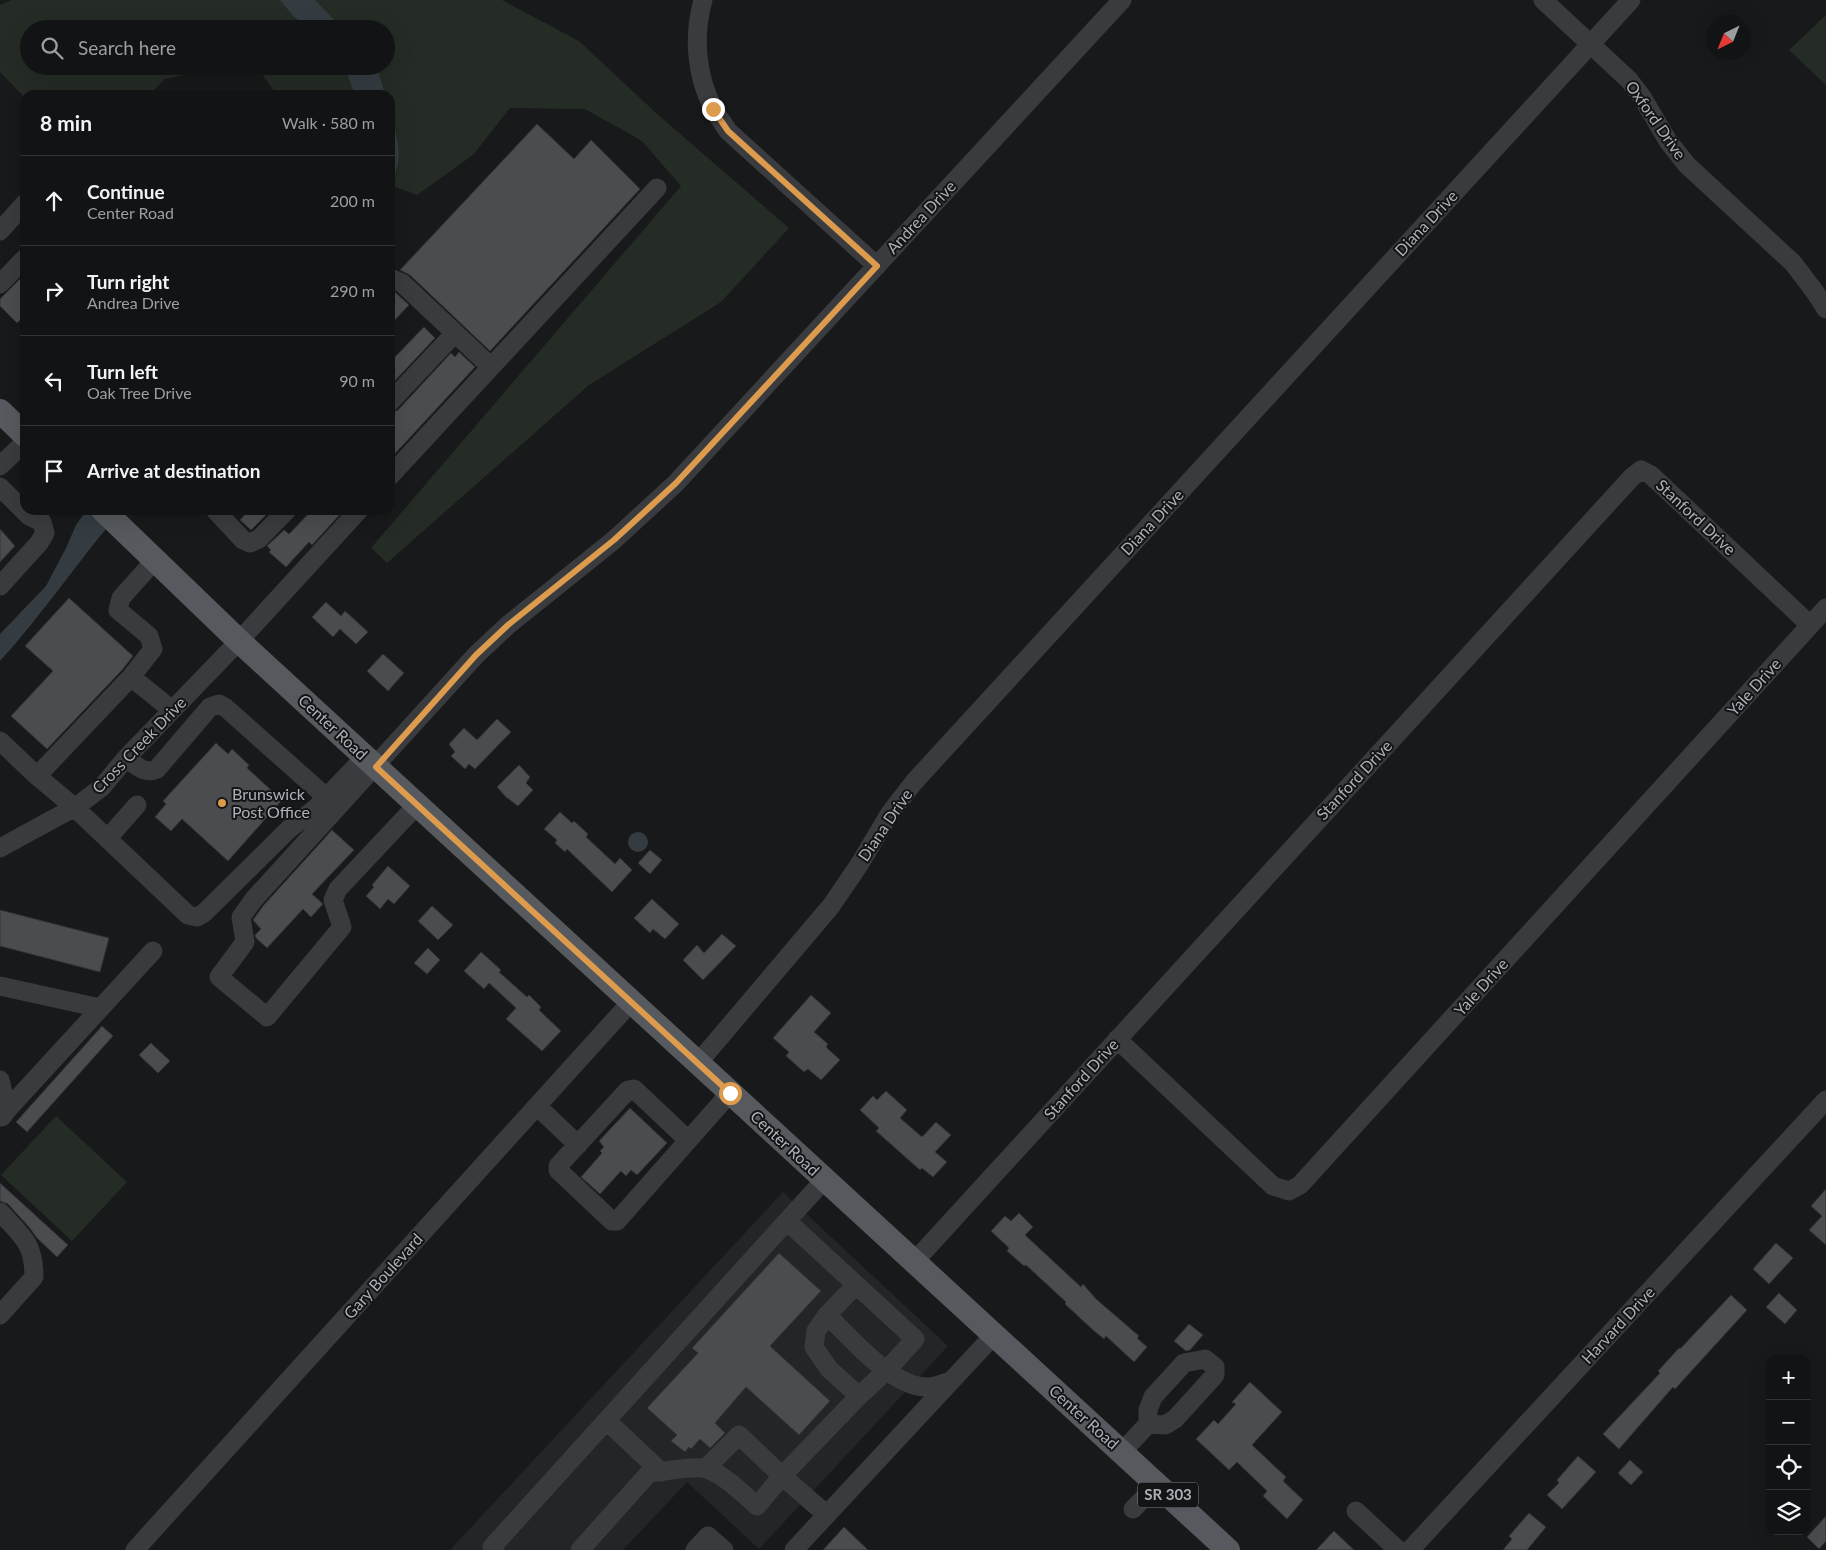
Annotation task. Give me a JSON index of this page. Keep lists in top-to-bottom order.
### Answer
{
  "streets": {
    "main road": ["Center Road", "SR 303"],
    "street": [
      "Oxford Drive",
      "Andrea Drive",
      "Diana Drive",
      "Stanford Drive",
      "Yale Drive",
      "Cross Creek Drive",
      "Gary Boulevard",
      "Harvard Drive"
    ]
  },
  "crossings": [
    ["Oxford Drive", "Diana Drive"],
    ["Andrea Drive", "Center Road"],
    ["Diana Drive", "Center Road"],
    ["Stanford Drive", "Yale Drive"],
    ["Stanford Drive", "Center Road"],
    ["Center Road", "Cross Creek Drive"],
    ["Center Road", "Gary Boulevard"]
  ],
  "places": ["Brunswick Post Office"],
  "north": "bottom left",
  "page": {
    "search": "Search here",
    "heading": ["8 min", "Walk · 580 m"],
    "list": [
      ["Continue", "Center Road", "200 m"],
      ["Turn right", "Andrea Drive", "290 m"],
      ["Turn left", "Oak Tree Drive", "90 m"],
      "Arrive at destination"
    ],
    "map_buttons": ["+", "−"]
  }
}
